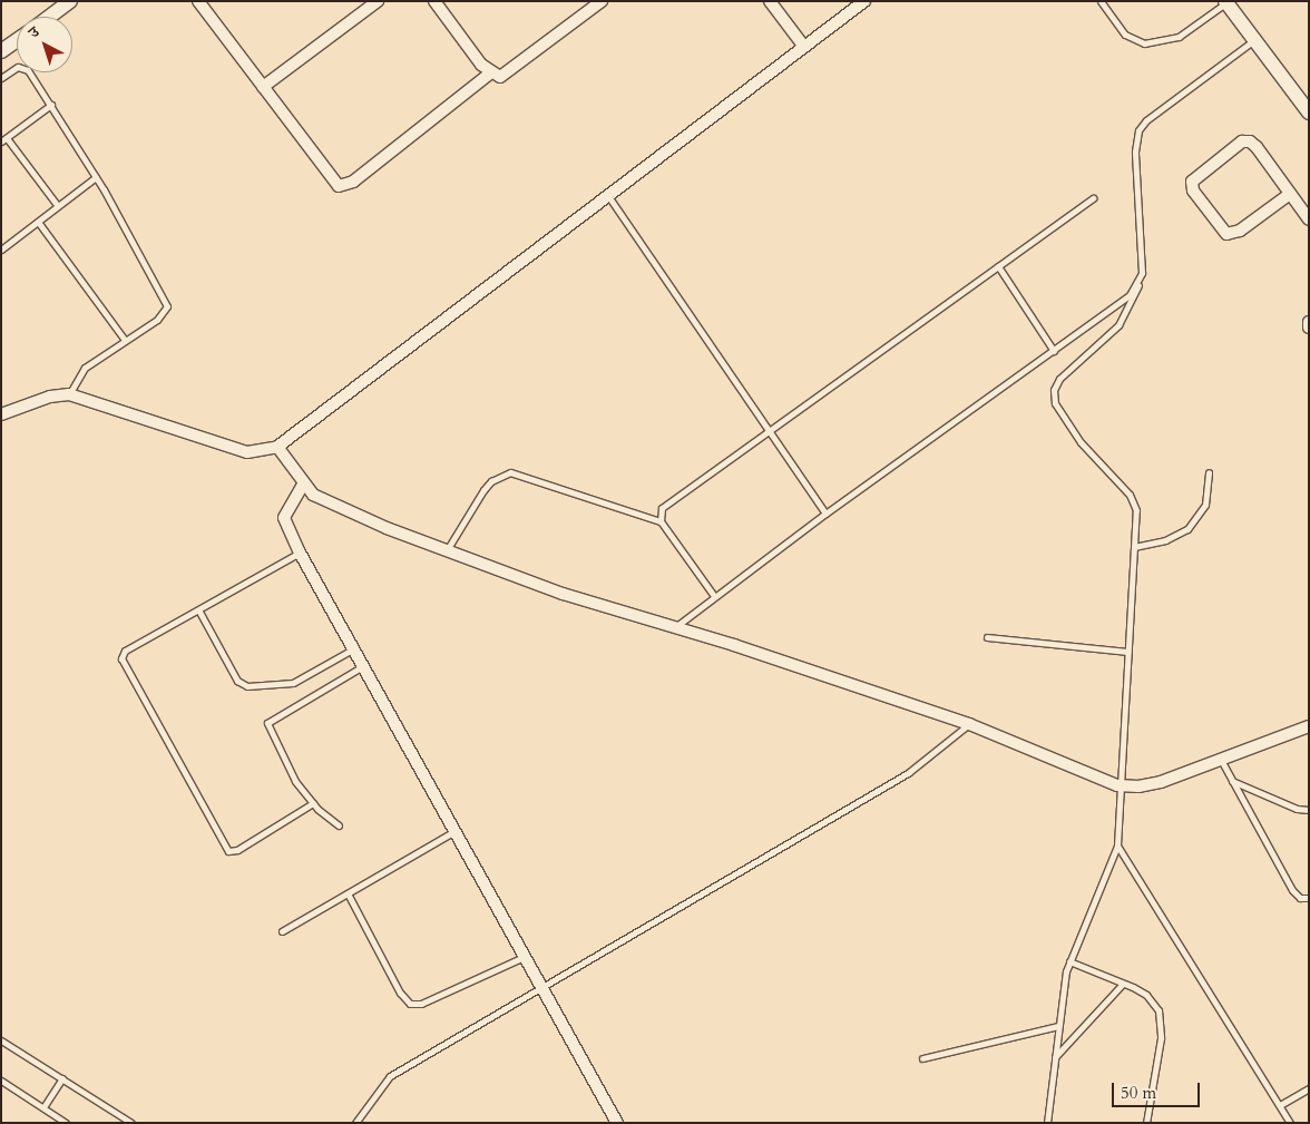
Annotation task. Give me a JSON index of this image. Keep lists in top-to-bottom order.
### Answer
{
  "scale_bar": "50 m",
  "north": "top left"
}
